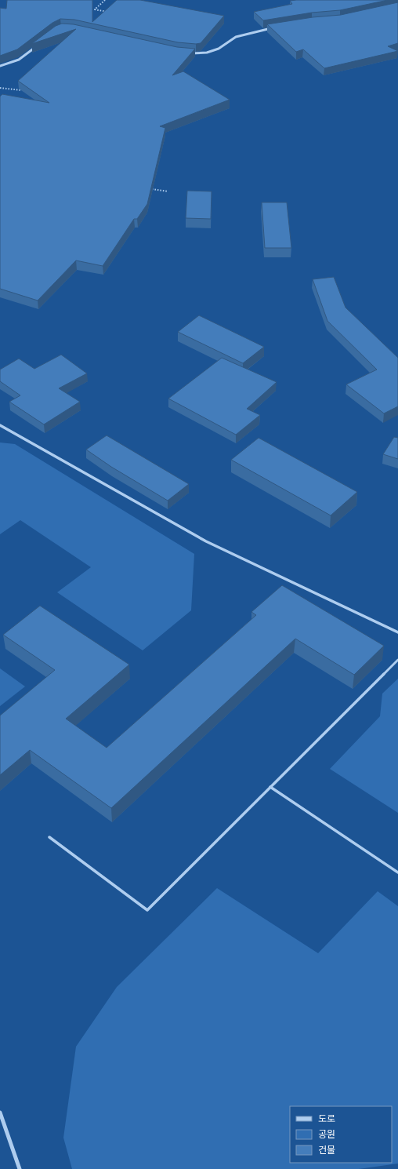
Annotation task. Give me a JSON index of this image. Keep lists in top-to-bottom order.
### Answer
{
  "legend": ["도로", "공원", "건물"]
}
